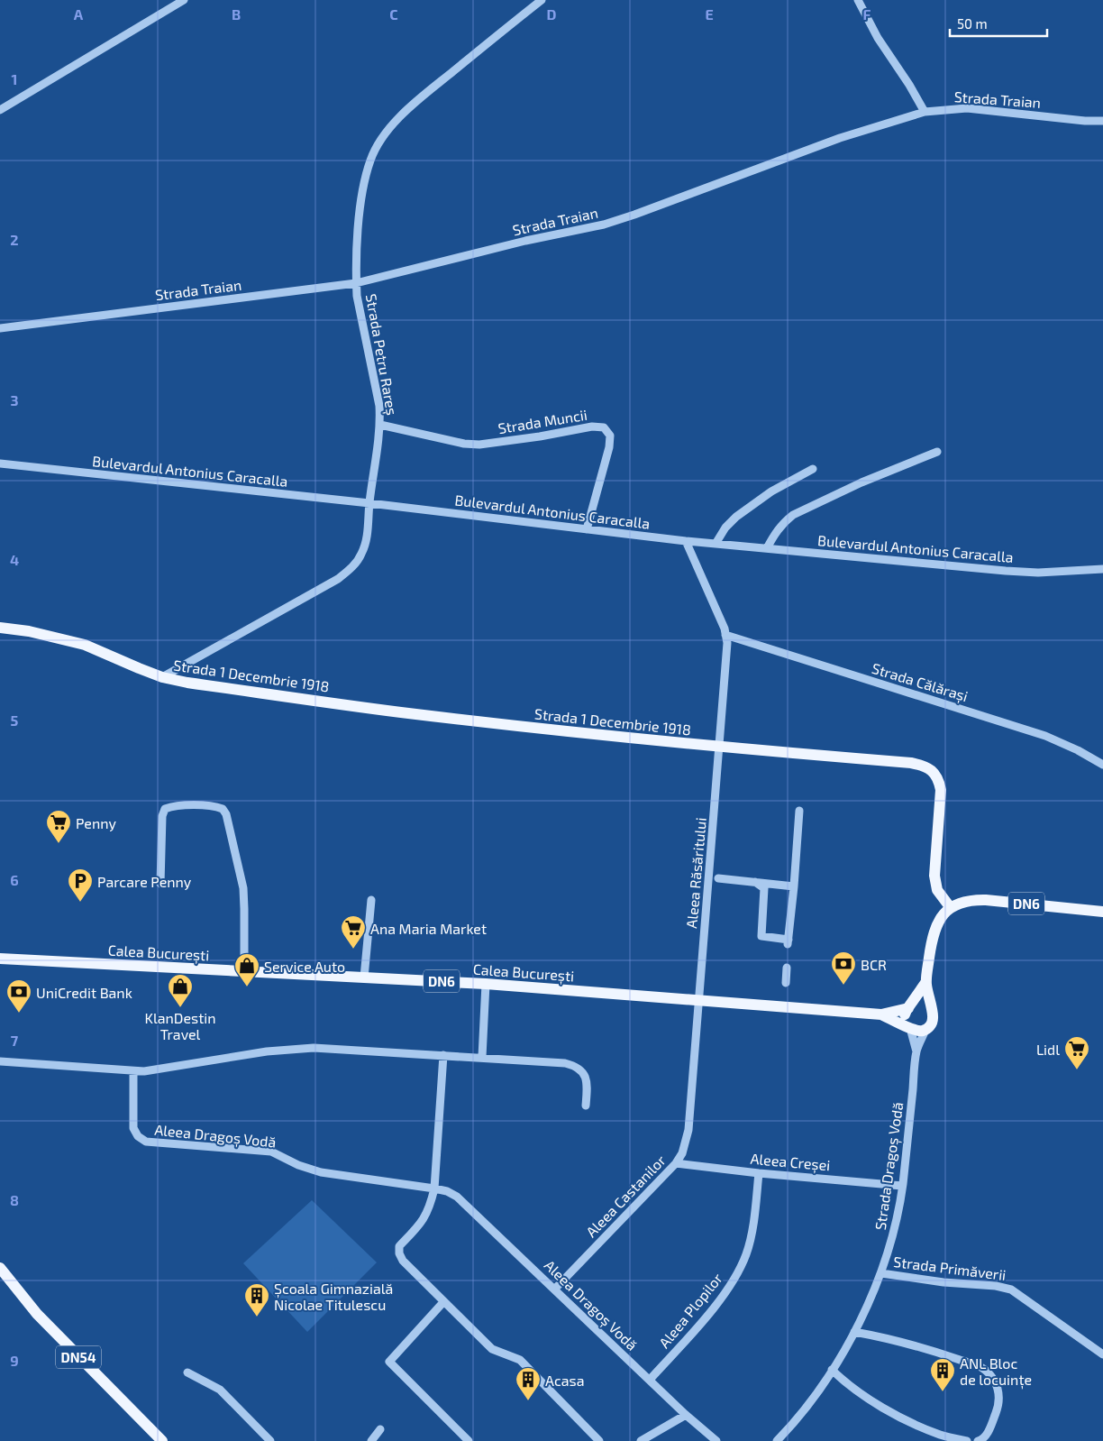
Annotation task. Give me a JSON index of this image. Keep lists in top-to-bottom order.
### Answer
{
  "streets": {
    "main road": [
      "Strada 1 Decembrie 1918",
      "DN6",
      "Calea București",
      "DN54"
    ],
    "street": [
      "Strada Traian",
      "Strada Petru Rareș",
      "Strada Muncii",
      "Bulevardul Antonius Caracalla",
      "Strada Călărași",
      "Aleea Răsăritului",
      "Aleea Dragoș Vodă",
      "Aleea Creșei",
      "Strada Dragoș Vodă",
      "Aleea Castanilor",
      "Strada Primăverii",
      "Aleea Plopilor"
    ]
  },
  "crossings": [
    ["Strada Traian", "Strada Petru Rareș"],
    ["Strada Petru Rareș", "Strada Muncii"],
    ["Strada Petru Rareș", "Bulevardul Antonius Caracalla"],
    ["Strada Petru Rareș", "Strada 1 Decembrie 1918"],
    ["Strada Muncii", "Bulevardul Antonius Caracalla"],
    ["Bulevardul Antonius Caracalla", "Aleea Răsăritului"],
    ["Strada 1 Decembrie 1918", "Aleea Răsăritului"],
    ["Strada 1 Decembrie 1918", "DN6"],
    ["Strada Călărași", "Aleea Răsăritului"],
    ["Aleea Răsăritului", "Calea București"],
    ["Aleea Răsăritului", "Aleea Castanilor"],
    ["Calea București", "Aleea Castanilor"],
    ["Aleea Dragoș Vodă", "Aleea Castanilor"],
    ["Aleea Dragoș Vodă", "Aleea Plopilor"],
    ["Aleea Creșei", "Strada Dragoș Vodă"],
    ["Aleea Creșei", "Aleea Castanilor"],
    ["Aleea Creșei", "Aleea Plopilor"],
    ["Strada Dragoș Vodă", "Strada Primăverii"]
  ],
  "places": {
    "supermarket": ["Penny", "Ana Maria Market", "Lidl"],
    "parking": ["Parcare Penny"],
    "bank": ["BCR", "UniCredit Bank"],
    "shop": ["Service Auto", "KlanDestin Travel"],
    "building": ["Școala Gimnazială Nicolae Titulescu", "ANL Bloc de locuințe", "Acasa"]
  },
  "scale_bar": "50 m",
  "grid": {
    "columns": [
      "A",
      "B",
      "C",
      "D",
      "E",
      "F"
    ],
    "rows": [
      "1",
      "2",
      "3",
      "4",
      "5",
      "6",
      "7",
      "8",
      "9"
    ]
  }
}
